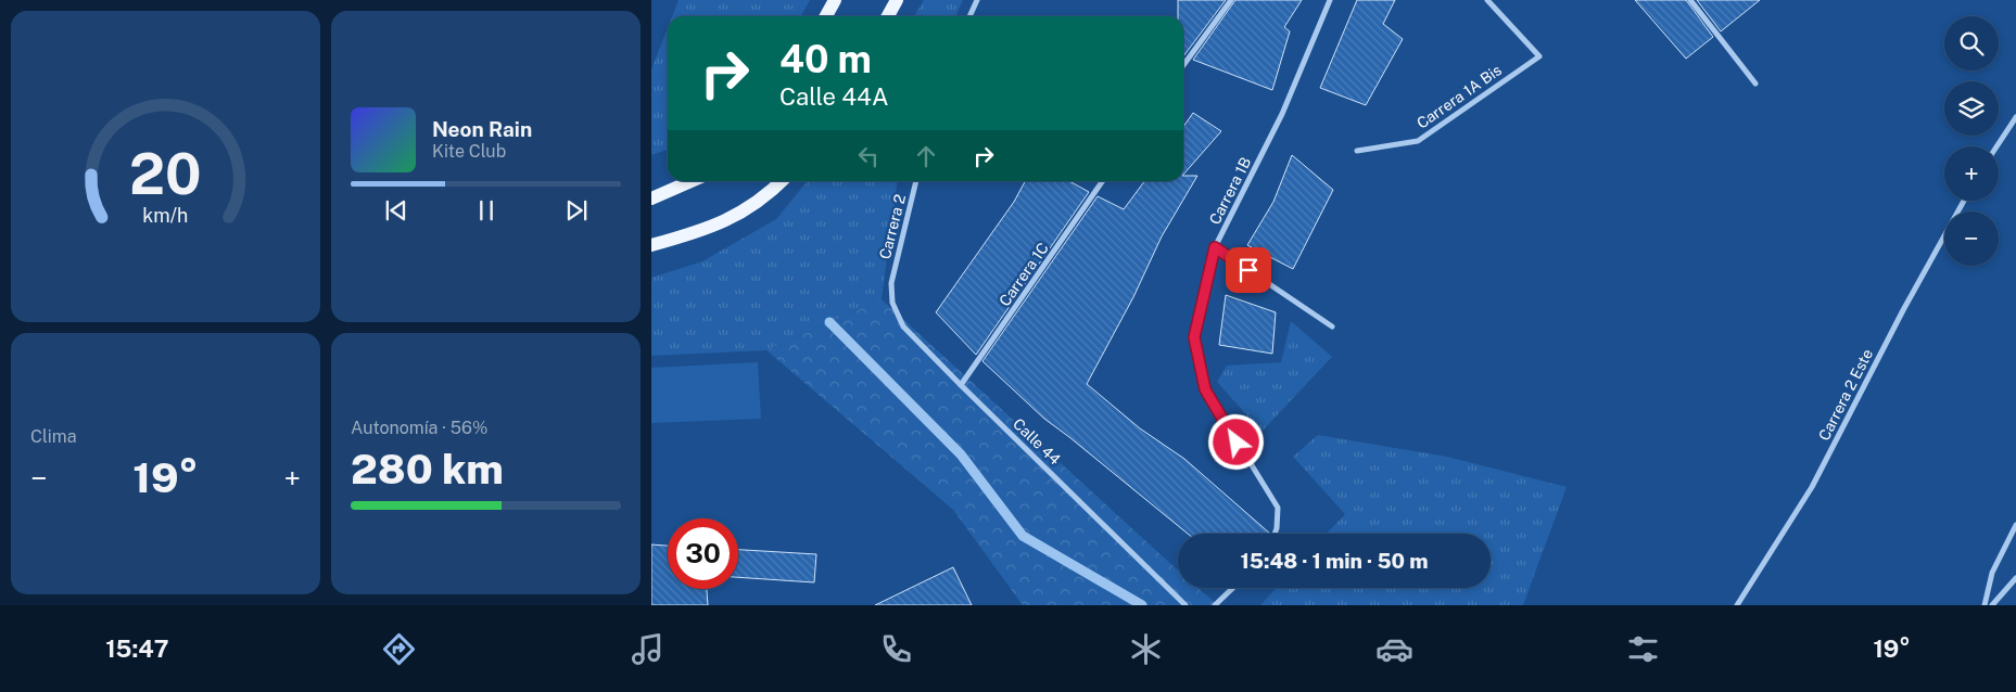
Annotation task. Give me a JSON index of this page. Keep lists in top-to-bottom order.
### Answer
{
  "streets": {
    "street": [
      "Carrera 1A Bis",
      "Carrera 1B",
      "Carrera 2",
      "Carrera 1C",
      "Carrera 2 Este",
      "Calle 44"
    ]
  },
  "crossings": [
    ["Carrera 2", "Calle 44"],
    ["Carrera 1C", "Calle 44"]
  ],
  "page": {
    "map_buttons": ["+", "−"],
    "turn": ["40 m", "Calle 44A"],
    "song": ["Neon Rain", "Kite Club"],
    "tile": [
      "Clima",
      ["Autonomía · 56%", "280 km"]
    ],
    "heat": ["−", "19°", "+"],
    "limit": "30",
    "trip": "15:48 · 1 min · 50 m",
    "tabs": ["15:47", "19°"],
    "gauge": ["20", "km/h"]
  }
}
